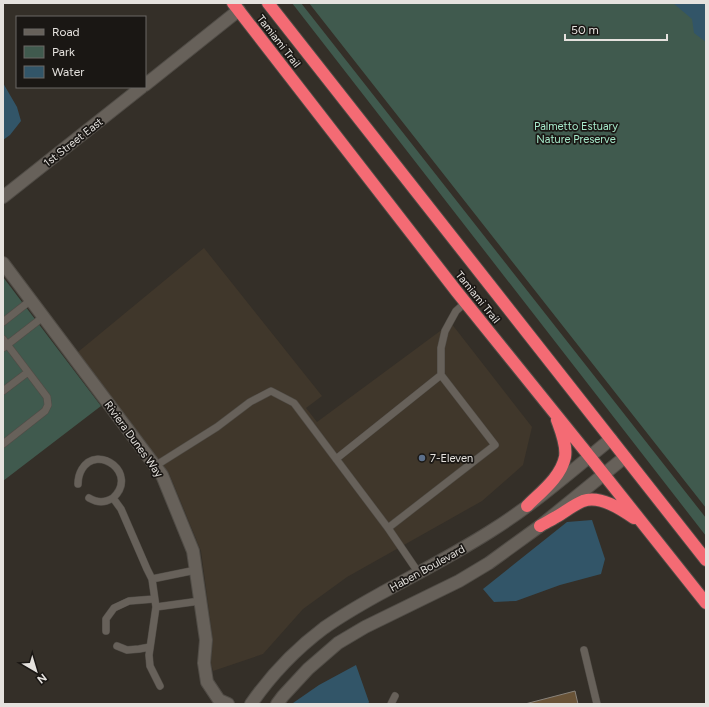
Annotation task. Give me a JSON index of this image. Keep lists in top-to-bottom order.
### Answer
{
  "streets": {
    "highway": ["Tamiami Trail"],
    "street": ["1st Street East", "Riviera Dunes Way", "Haben Boulevard"]
  },
  "crossings": [
    ["Tamiami Trail", "Haben Boulevard"]
  ],
  "parks": ["Palmetto Estuary Nature Preserve"],
  "places": ["7-Eleven"],
  "legend": ["Road", "Park", "Water"],
  "scale_bar": "50 m",
  "north": "bottom right"
}
